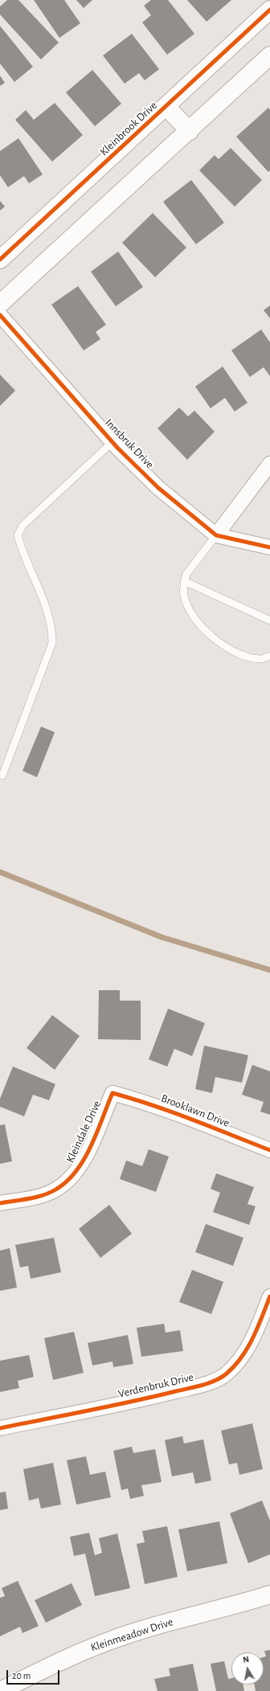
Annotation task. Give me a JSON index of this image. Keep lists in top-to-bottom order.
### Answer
{
  "streets": {
    "street": [
      "Kleinbrook Drive",
      "Innsbruk Drive",
      "Brooklawn Drive",
      "Kleindale Drive",
      "Verdenbruk Drive",
      "Kleinmeadow Drive"
    ]
  },
  "crossings": [
    ["Brooklawn Drive", "Kleindale Drive"]
  ],
  "scale_bar": "20 m",
  "north": "top"
}
